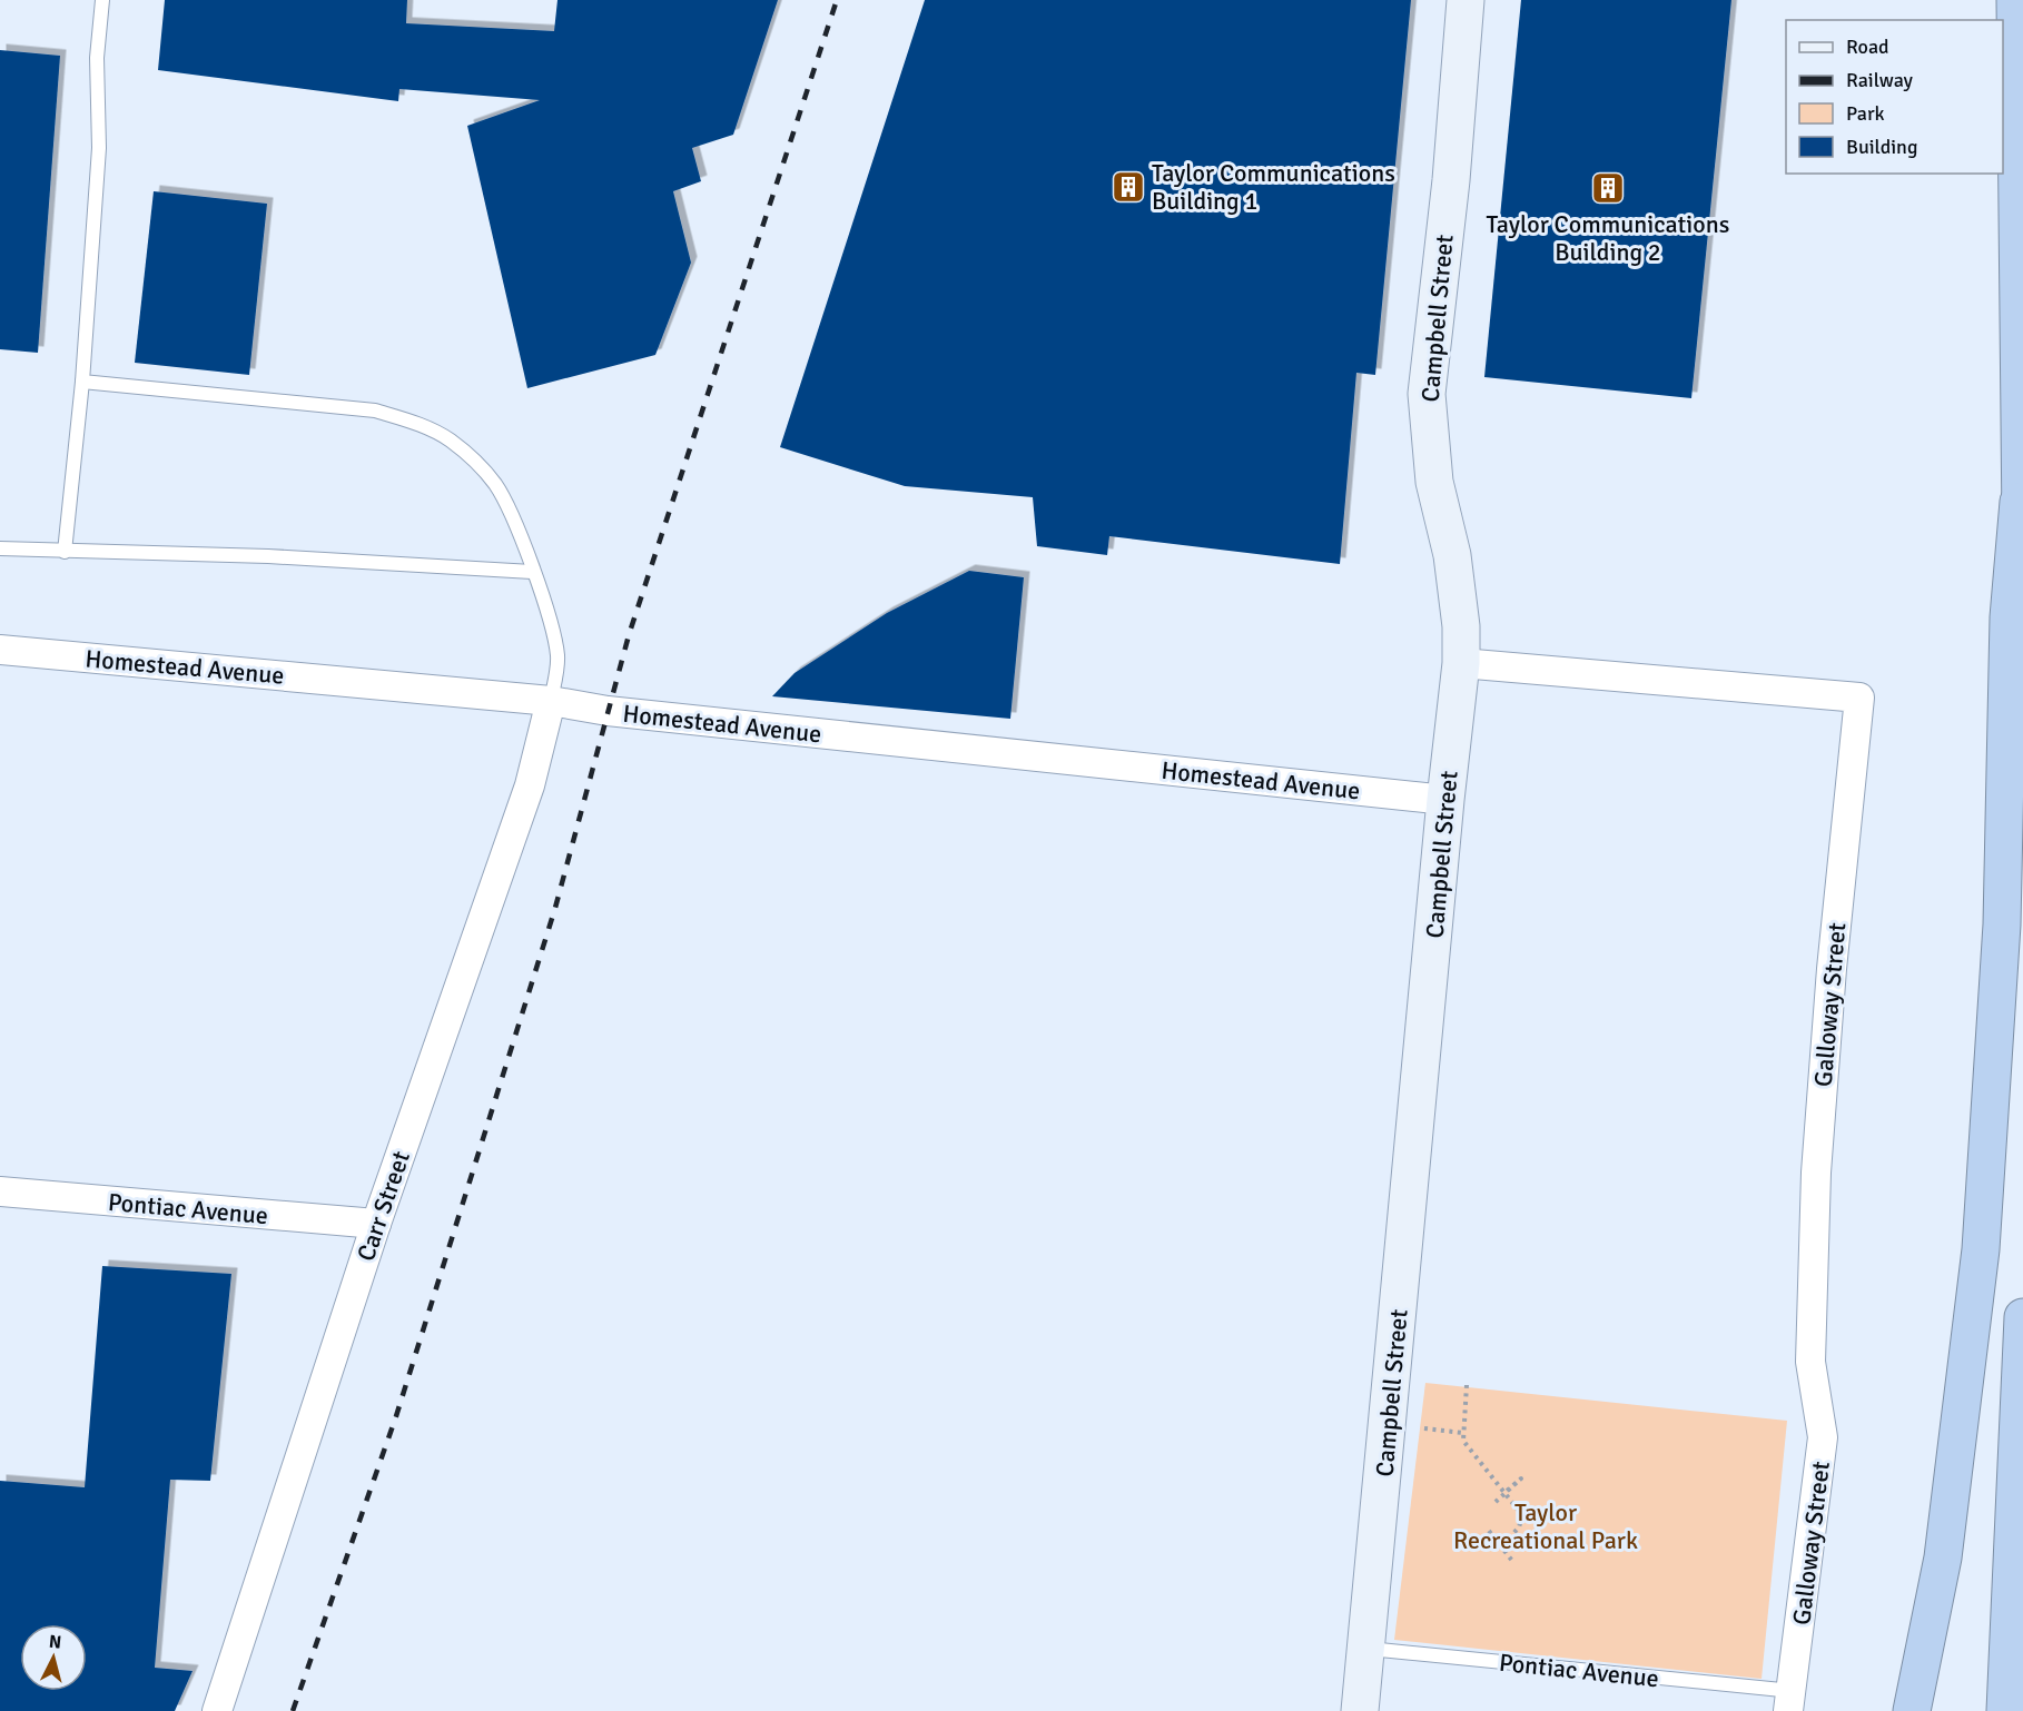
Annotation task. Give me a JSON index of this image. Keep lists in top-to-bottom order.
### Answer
{
  "streets": {
    "street": [
      "Campbell Street",
      "Homestead Avenue",
      "Galloway Street",
      "Carr Street",
      "Pontiac Avenue"
    ]
  },
  "crossings": [
    ["Campbell Street", "Homestead Avenue"],
    ["Campbell Street", "Galloway Street"],
    ["Campbell Street", "Pontiac Avenue"],
    ["Homestead Avenue", "Carr Street"],
    ["Galloway Street", "Pontiac Avenue"],
    ["Carr Street", "Pontiac Avenue"]
  ],
  "parks": ["Taylor Recreational Park"],
  "places": {
    "building": ["Taylor Communications Building 1", "Taylor Communications Building 2"]
  },
  "legend": [
    "Road",
    "Railway",
    "Park",
    "Building"
  ],
  "north": "top"
}
